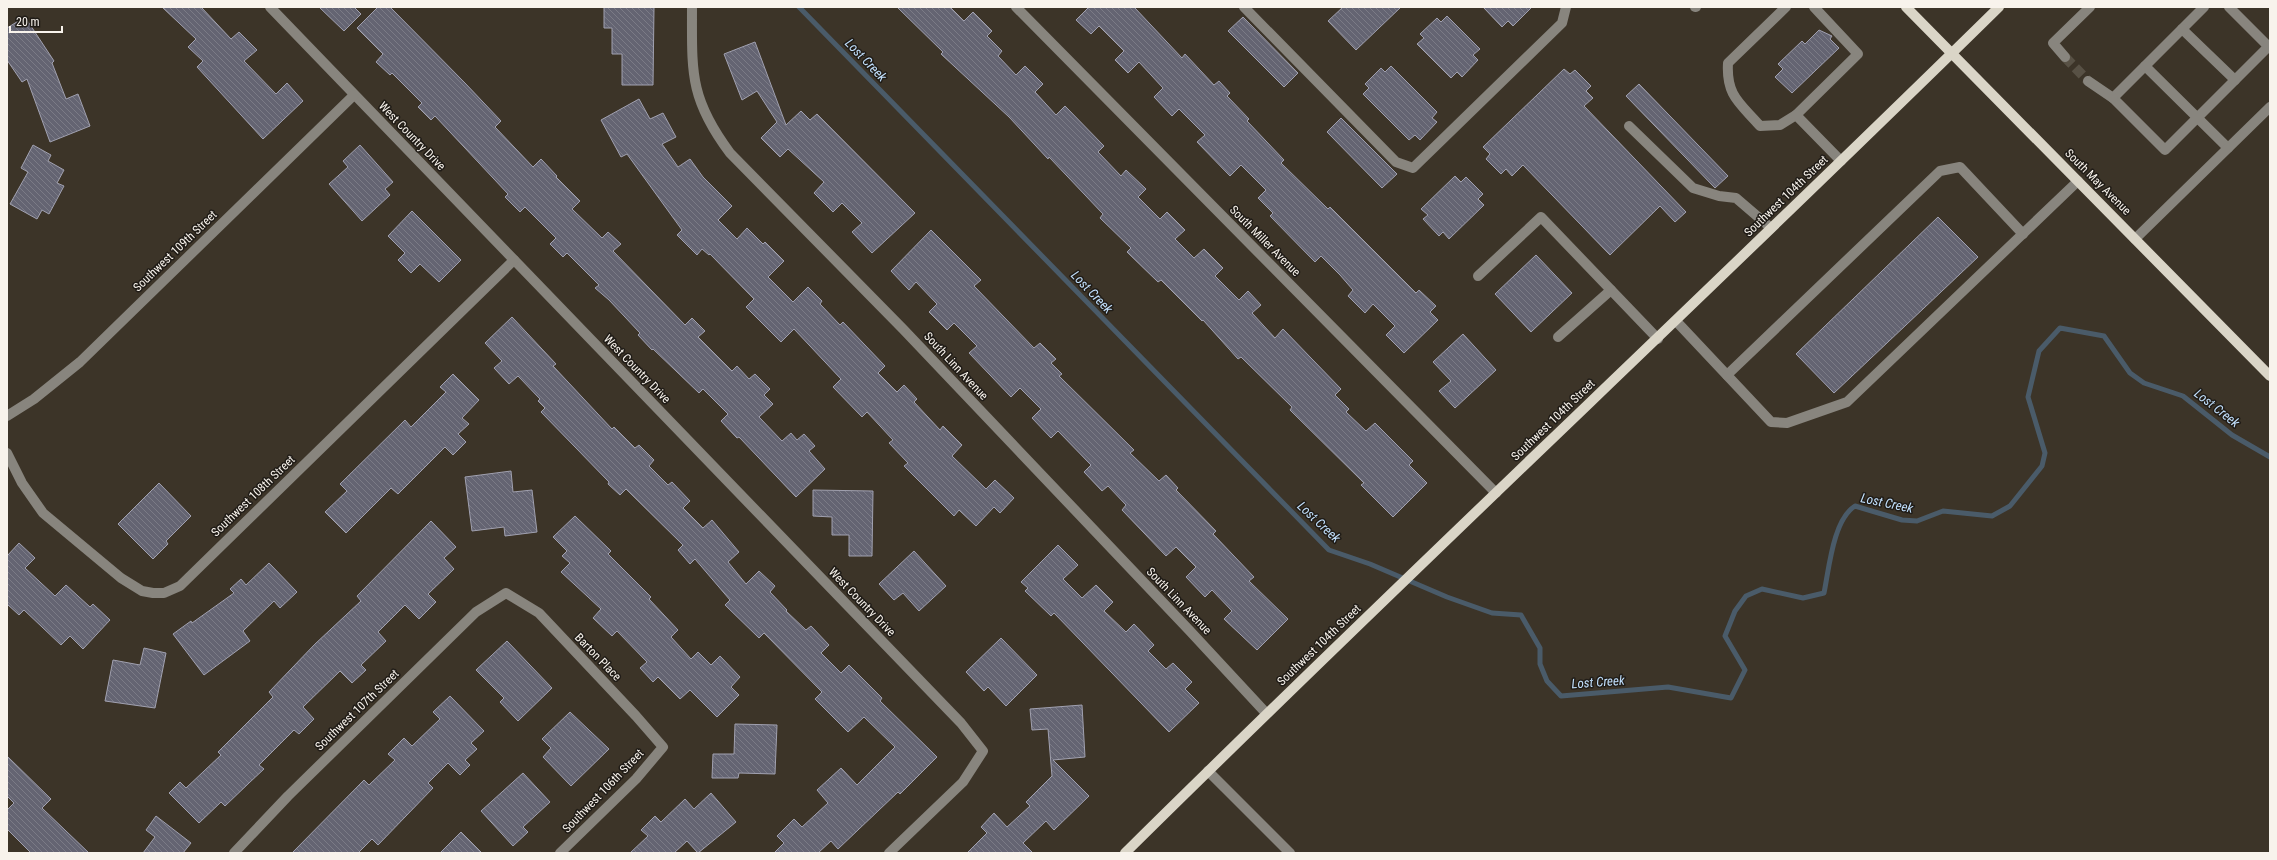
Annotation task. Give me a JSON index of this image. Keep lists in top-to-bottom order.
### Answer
{
  "streets": {
    "main road": ["South May Avenue", "Southwest 104th Street"],
    "street": [
      "West Country Drive",
      "South Miller Avenue",
      "Southwest 109th Street",
      "South Linn Avenue",
      "Southwest 108th Street",
      "Barton Place",
      "Southwest 107th Street",
      "Southwest 106th Street"
    ]
  },
  "crossings": [
    ["West Country Drive", "Southwest 109th Street"],
    ["West Country Drive", "Southwest 108th Street"],
    ["South May Avenue", "Southwest 104th Street"],
    ["Southwest 104th Street", "South Miller Avenue"],
    ["Southwest 104th Street", "South Linn Avenue"],
    ["Barton Place", "Southwest 107th Street"],
    ["Barton Place", "Southwest 106th Street"]
  ],
  "water": ["Lost Creek"],
  "scale_bar": "20 m"
}
